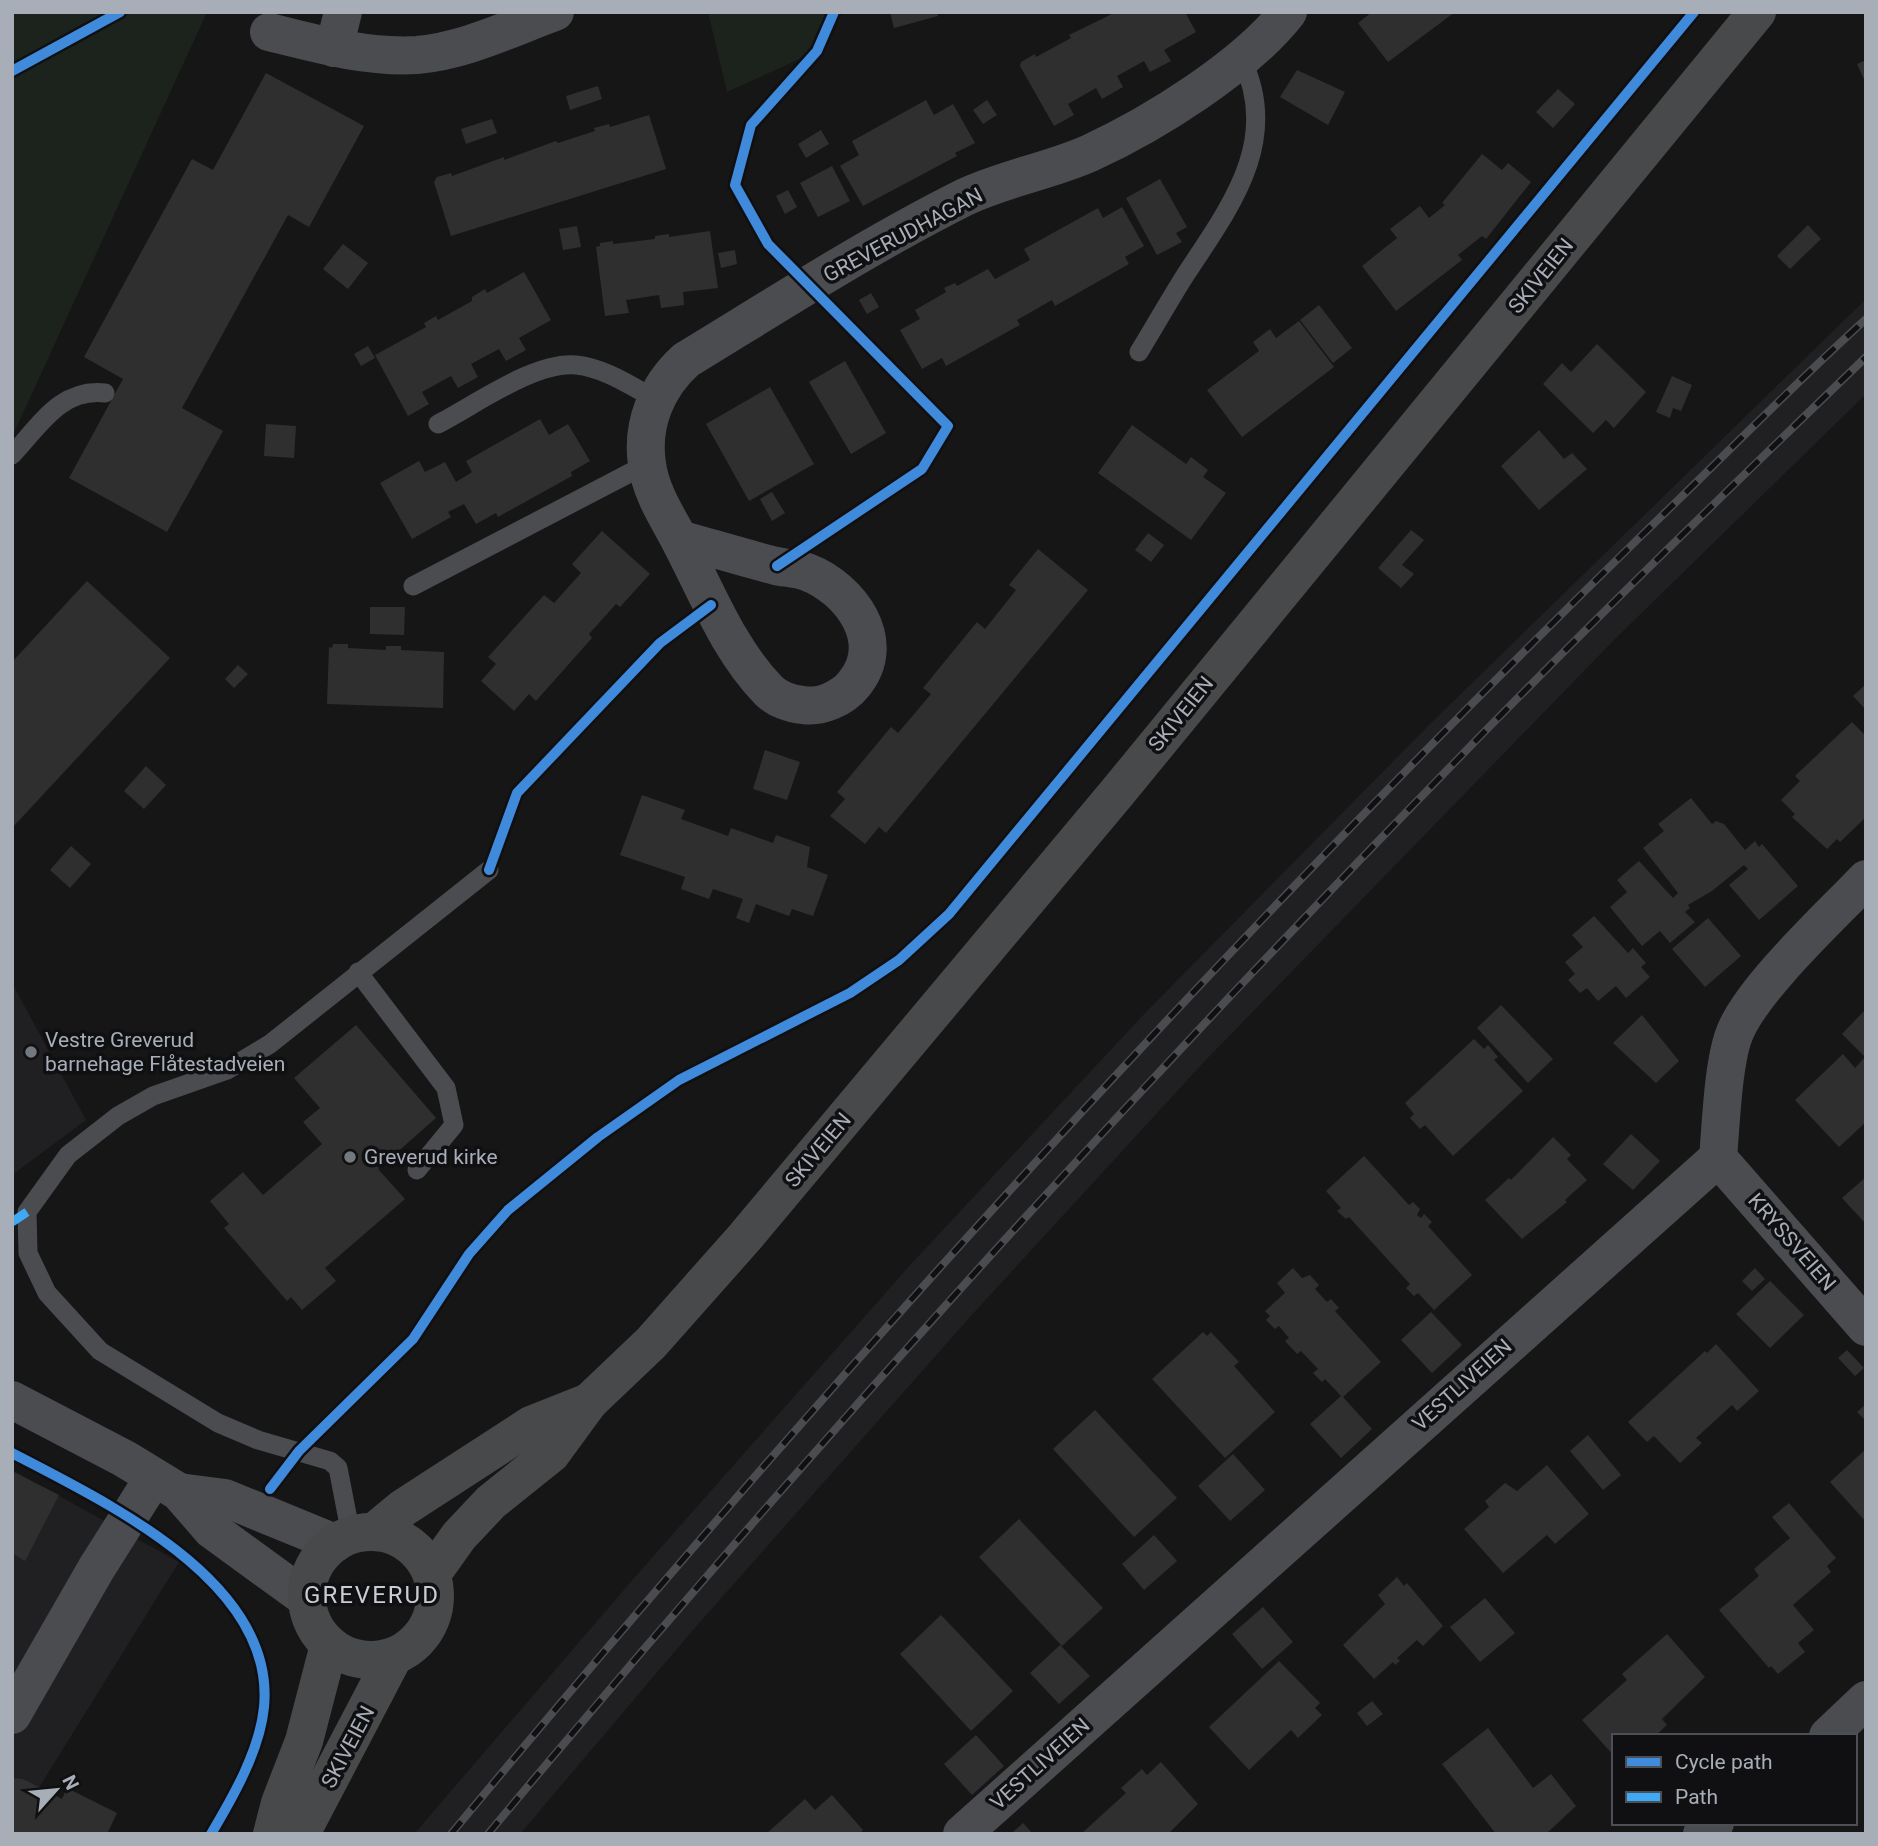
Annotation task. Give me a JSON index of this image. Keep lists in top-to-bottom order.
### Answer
{
  "streets": {
    "main road": ["SKIVEIEN"],
    "street": ["GREVERUDHAGAN", "KRYSSVEIEN", "VESTLIVEIEN"]
  },
  "crossings": [
    ["KRYSSVEIEN", "VESTLIVEIEN"]
  ],
  "districts": ["GREVERUD"],
  "places": ["Vestre Greverud barnehage Flåtestadveien", "Greverud kirke"],
  "legend": ["Cycle path", "Path"],
  "north": "top right"
}
